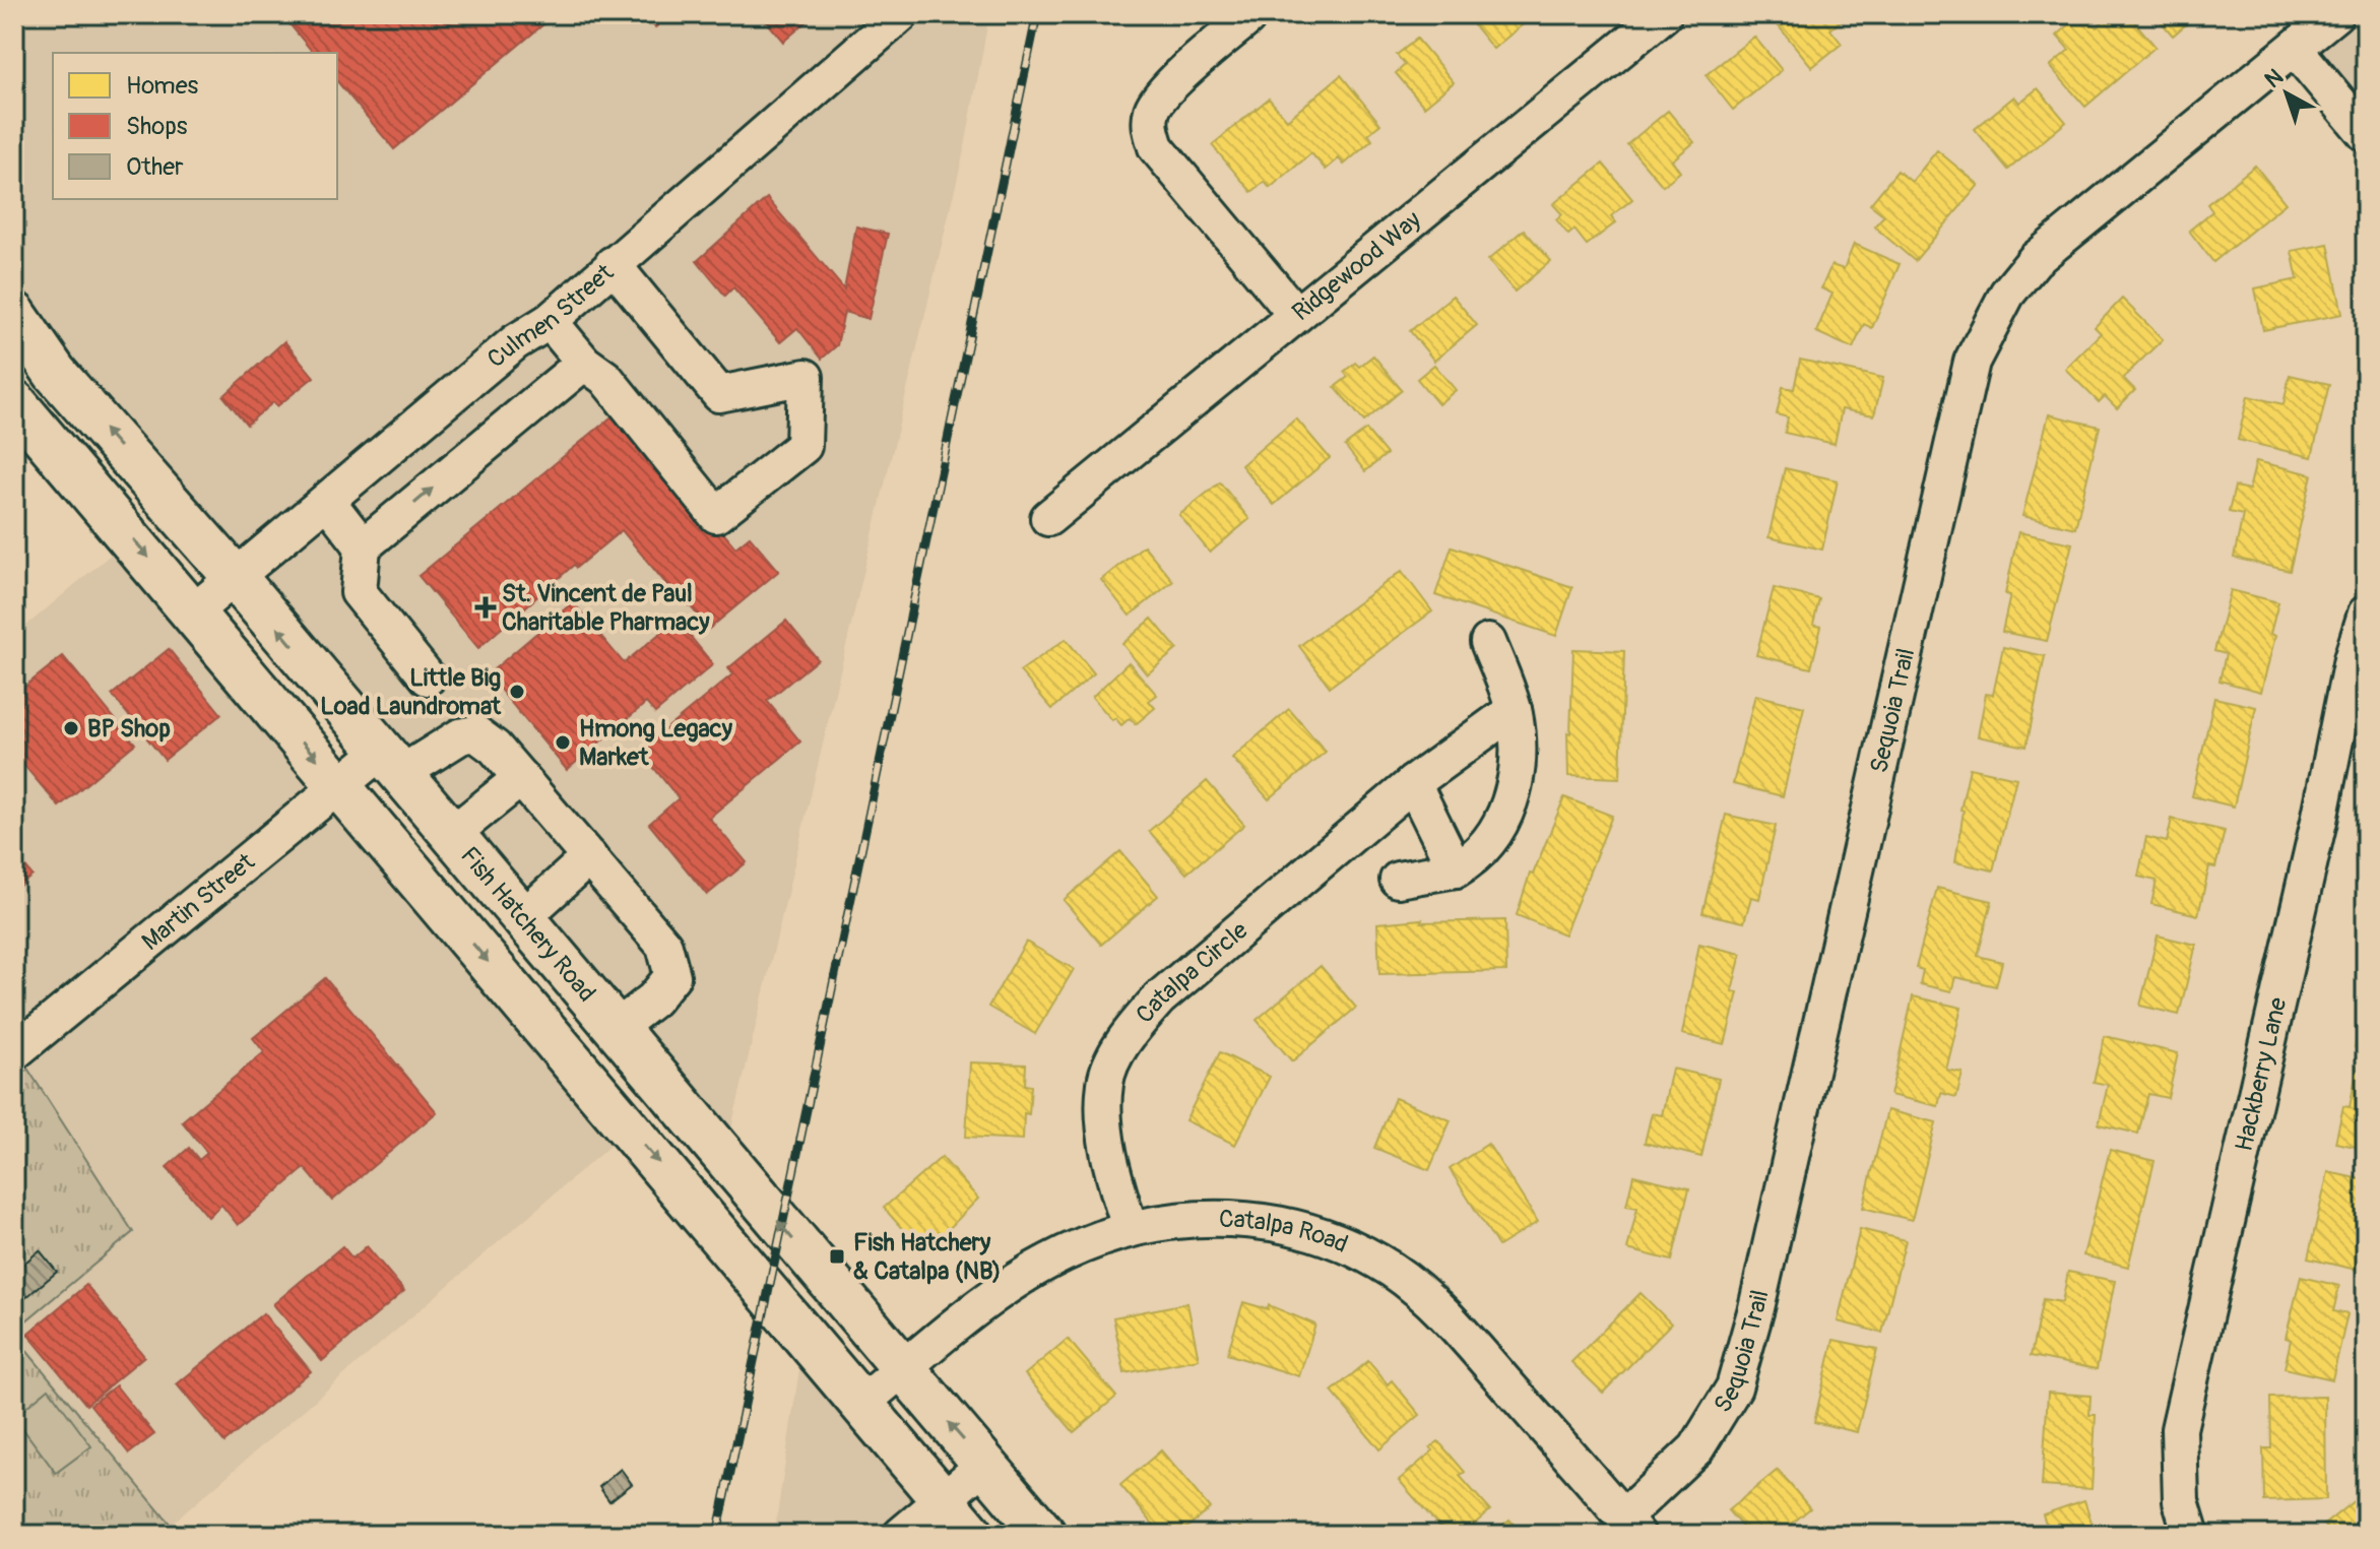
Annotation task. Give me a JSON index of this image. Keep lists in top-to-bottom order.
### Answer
{
  "streets": {
    "main road": ["Fish Hatchery Road"],
    "street": [
      "Ridgewood Way",
      "Culmen Street",
      "Sequoia Trail",
      "Martin Street",
      "Catalpa Circle",
      "Hackberry Lane",
      "Catalpa Road"
    ]
  },
  "crossings": [
    ["Culmen Street", "Fish Hatchery Road"],
    ["Sequoia Trail", "Catalpa Road"],
    ["Martin Street", "Fish Hatchery Road"],
    ["Fish Hatchery Road", "Catalpa Road"],
    ["Catalpa Circle", "Catalpa Road"]
  ],
  "places": {
    "health": ["St. Vincent de Paul Charitable Pharmacy"],
    "other": ["Little Big Load Laundromat", "BP Shop", "Hmong Legacy Market"],
    "transit": ["Fish Hatchery & Catalpa (NB)"]
  },
  "legend": ["Homes", "Shops", "Other"],
  "north": "top left"
}
